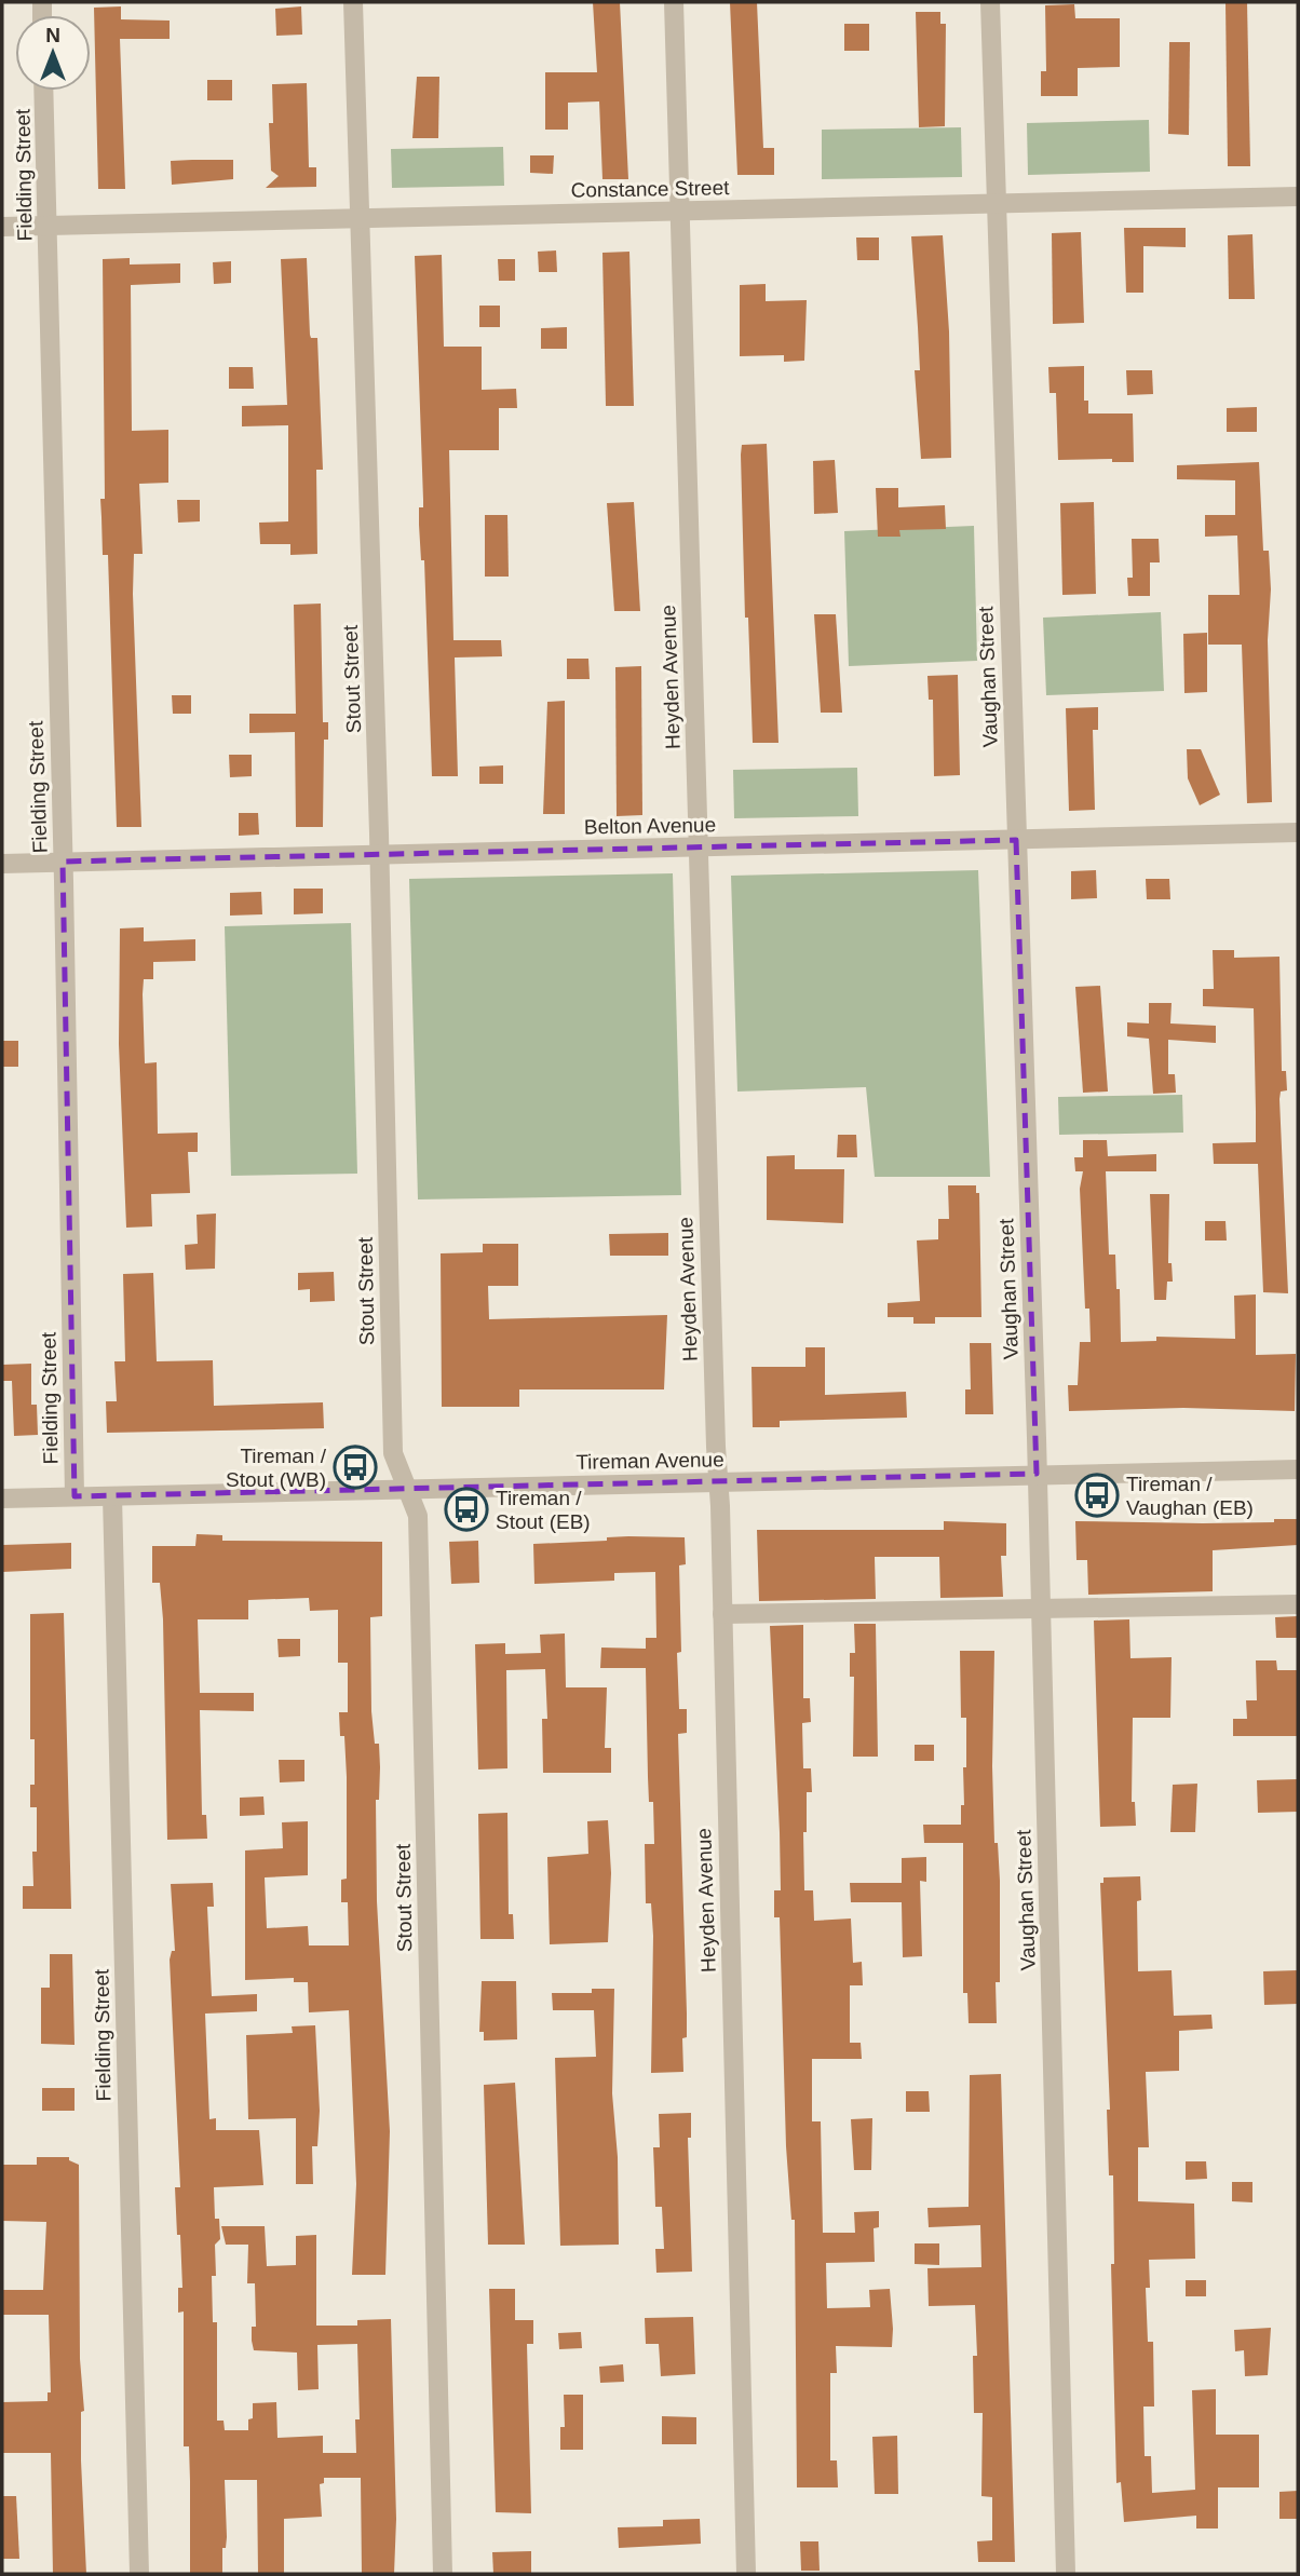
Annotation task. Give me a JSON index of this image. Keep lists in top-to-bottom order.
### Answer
{
  "streets": {
    "street": [
      "Fielding Street",
      "Constance Street",
      "Heyden Avenue",
      "Vaughan Street",
      "Stout Street",
      "Belton Avenue",
      "Tireman Avenue"
    ]
  },
  "crossings": [
    ["Fielding Street", "Constance Street"],
    ["Fielding Street", "Belton Avenue"],
    ["Fielding Street", "Tireman Avenue"],
    ["Constance Street", "Heyden Avenue"],
    ["Constance Street", "Vaughan Street"],
    ["Constance Street", "Stout Street"],
    ["Heyden Avenue", "Belton Avenue"],
    ["Heyden Avenue", "Tireman Avenue"],
    ["Vaughan Street", "Belton Avenue"],
    ["Vaughan Street", "Tireman Avenue"],
    ["Stout Street", "Belton Avenue"],
    ["Stout Street", "Tireman Avenue"]
  ],
  "places": {
    "bus stop": ["Tireman / Stout (WB)", "Tireman / Vaughan (EB)", "Tireman / Stout (EB)"]
  },
  "north": "top"
}
